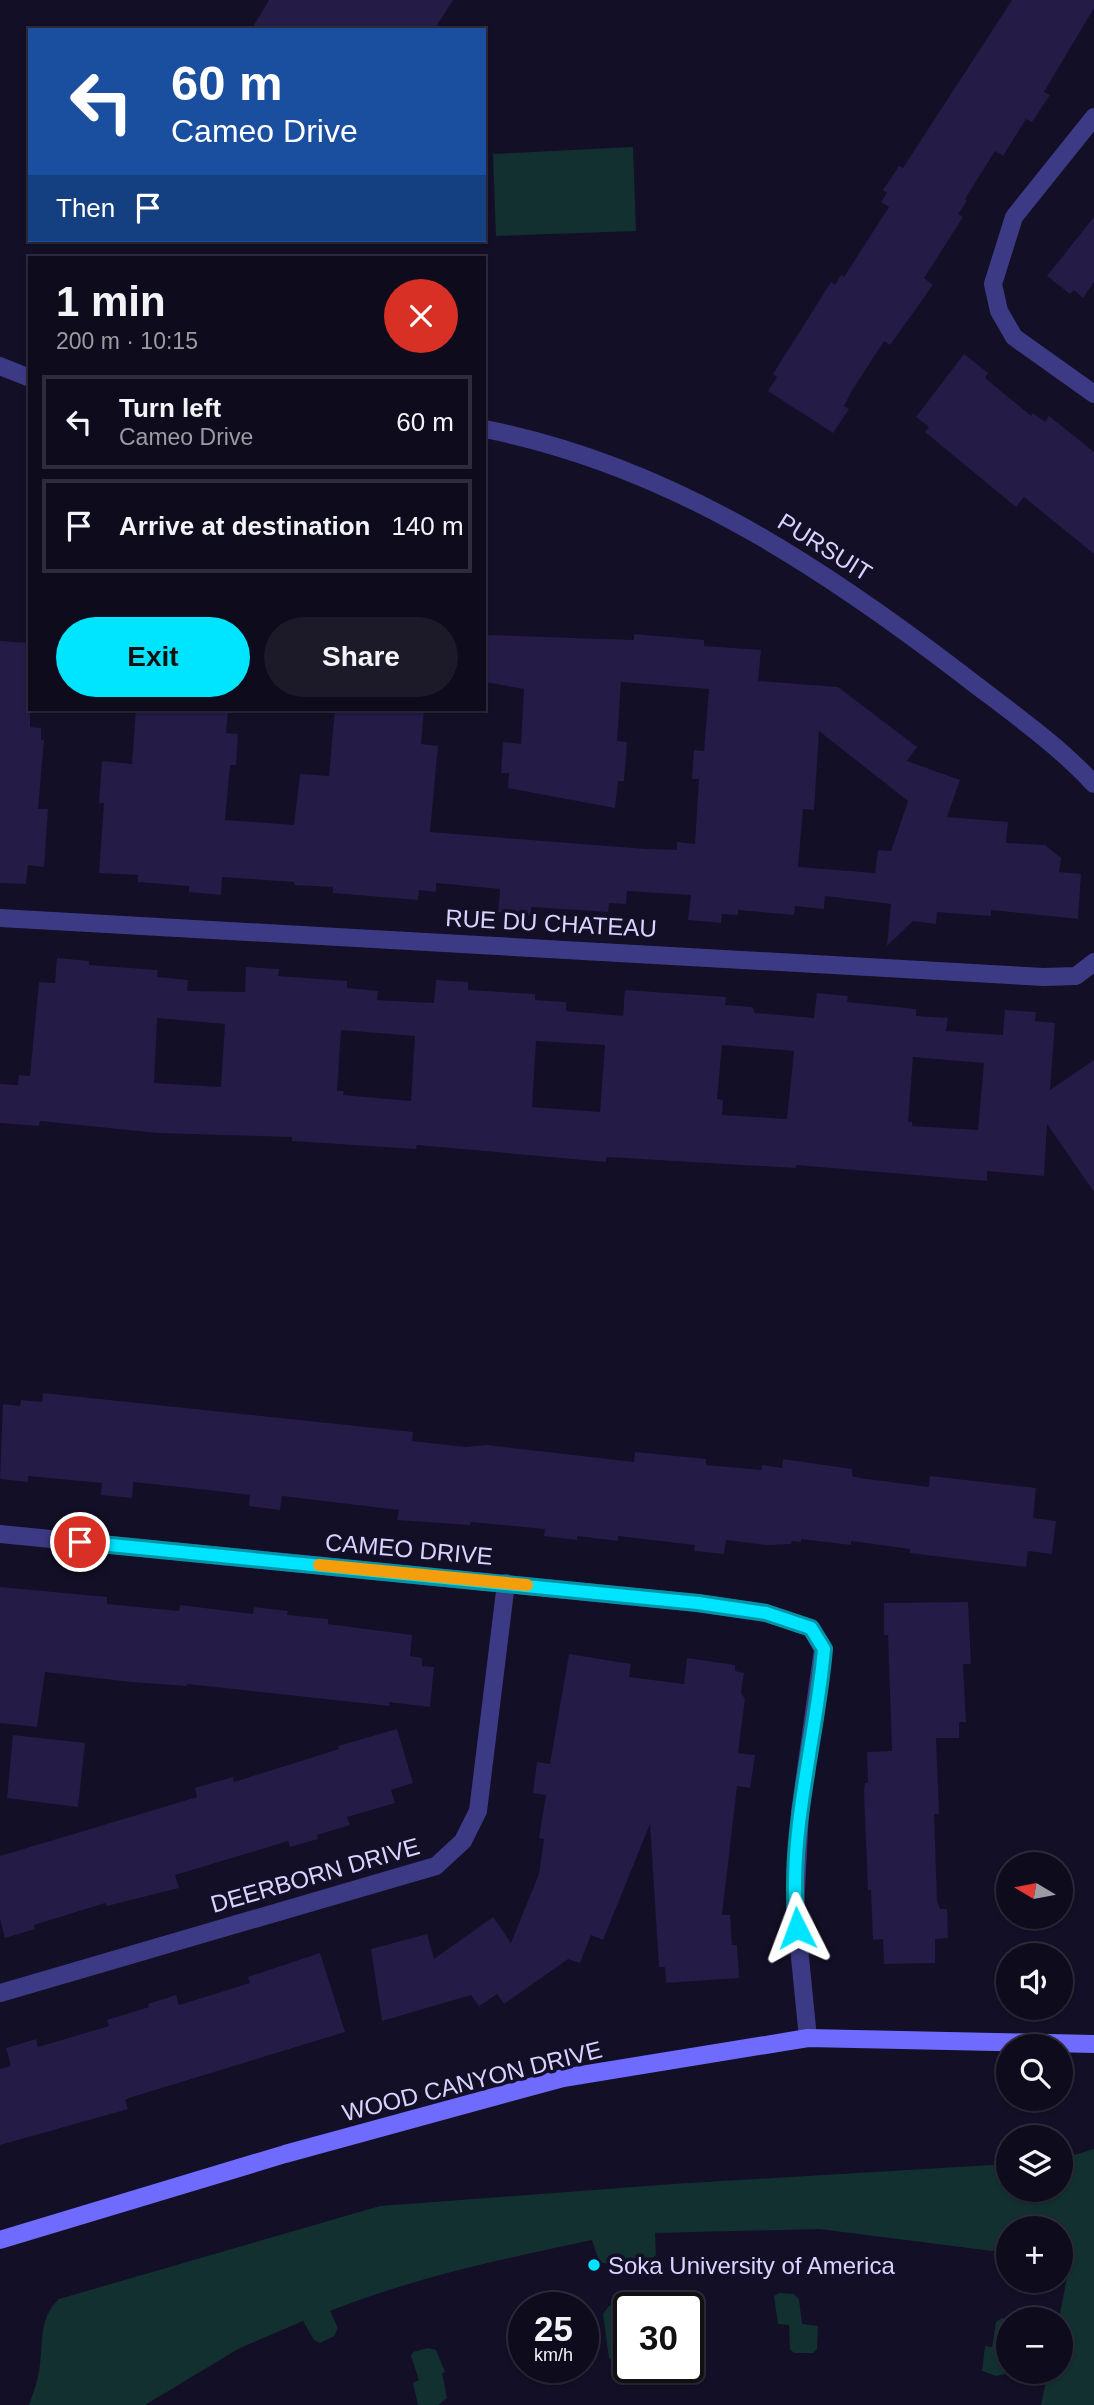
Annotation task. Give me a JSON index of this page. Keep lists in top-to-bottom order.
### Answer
{
  "streets": {
    "main road": ["WOOD CANYON DRIVE"],
    "street": [
      "PURSUIT",
      "RUE DU CHATEAU",
      "CAMEO DRIVE",
      "DEERBORN DRIVE"
    ]
  },
  "crossings": [
    ["CAMEO DRIVE", "DEERBORN DRIVE"],
    ["CAMEO DRIVE", "WOOD CANYON DRIVE"]
  ],
  "places": ["Soka University of America"],
  "north": "left",
  "page": {
    "turn": ["60 m", "Cameo Drive"],
    "then": "Then",
    "heading": ["1 min", "200 m · 10:15"],
    "list": [
      {
        "name": "Turn left",
        "note": "Cameo Drive",
        "value": "60 m"
      },
      {
        "name": "Arrive at destination",
        "value": "140 m"
      }
    ],
    "buttons": ["Exit", "Share"],
    "map_buttons": ["+", "−"],
    "speed": "25 km/h",
    "limit": "30"
  }
}
